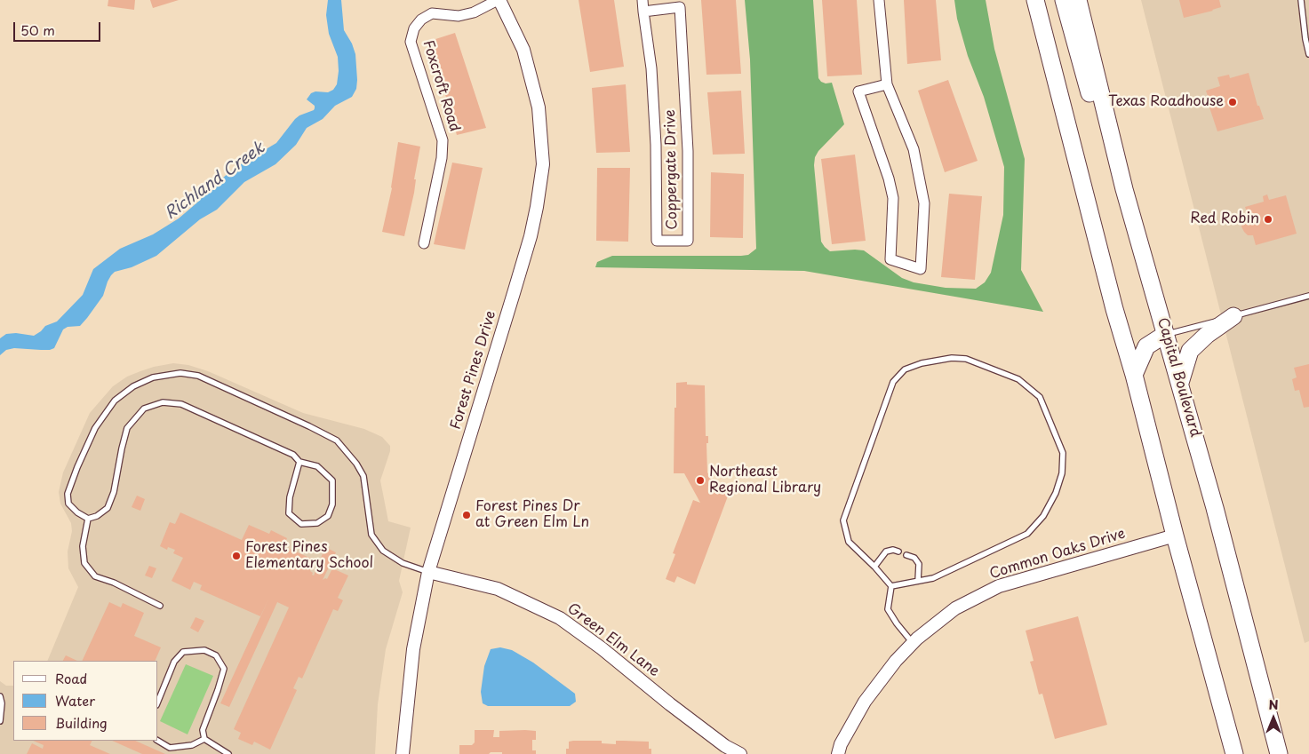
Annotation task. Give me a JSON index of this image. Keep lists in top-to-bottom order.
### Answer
{
  "streets": {
    "highway": ["Capital Boulevard"],
    "street": [
      "Foxcroft Road",
      "Coppergate Drive",
      "Forest Pines Drive",
      "Common Oaks Drive",
      "Green Elm Lane"
    ]
  },
  "crossings": [
    ["Foxcroft Road", "Forest Pines Drive"],
    ["Forest Pines Drive", "Green Elm Lane"]
  ],
  "water": ["Richland Creek"],
  "places": [
    "Texas Roadhouse",
    "Red Robin",
    "Northeast Regional Library",
    "Forest Pines Dr at Green Elm Ln",
    "Forest Pines Elementary School"
  ],
  "legend": ["Road", "Water", "Building"],
  "scale_bar": "50 m",
  "north": "top"
}
